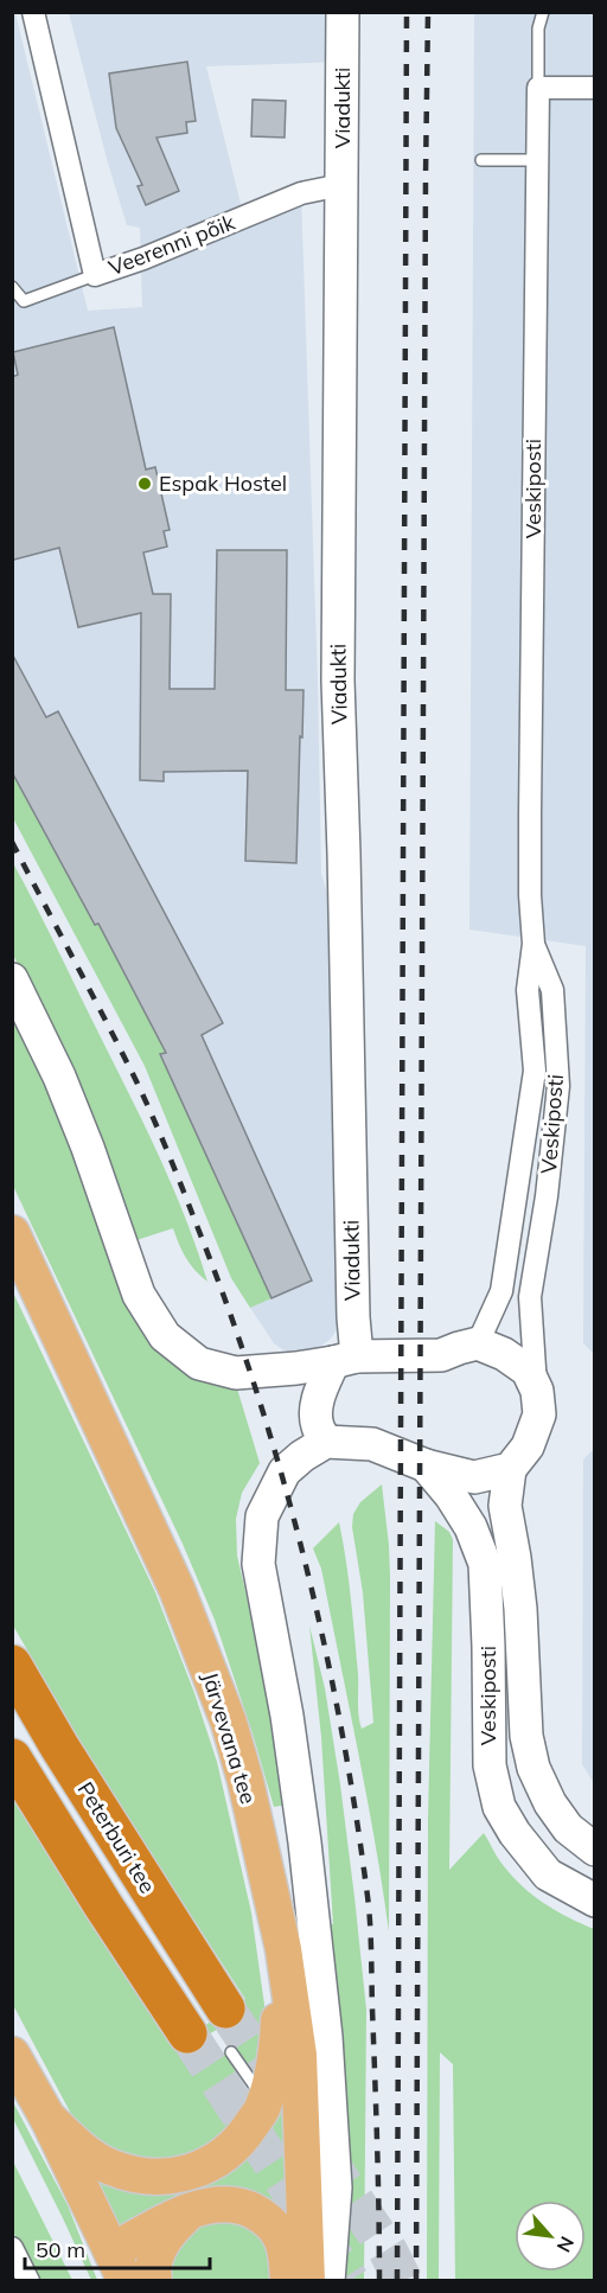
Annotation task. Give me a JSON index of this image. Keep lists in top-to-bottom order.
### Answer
{
  "streets": {
    "highway": ["Peterburi tee"],
    "main road": ["Järvevana tee"],
    "street": ["Viadukti", "Veerenni põik", "Veskiposti"]
  },
  "crossings": [
    ["Viadukti", "Veerenni põik"]
  ],
  "places": ["Espak Hostel"],
  "scale_bar": "50 m",
  "north": "bottom right"
}
